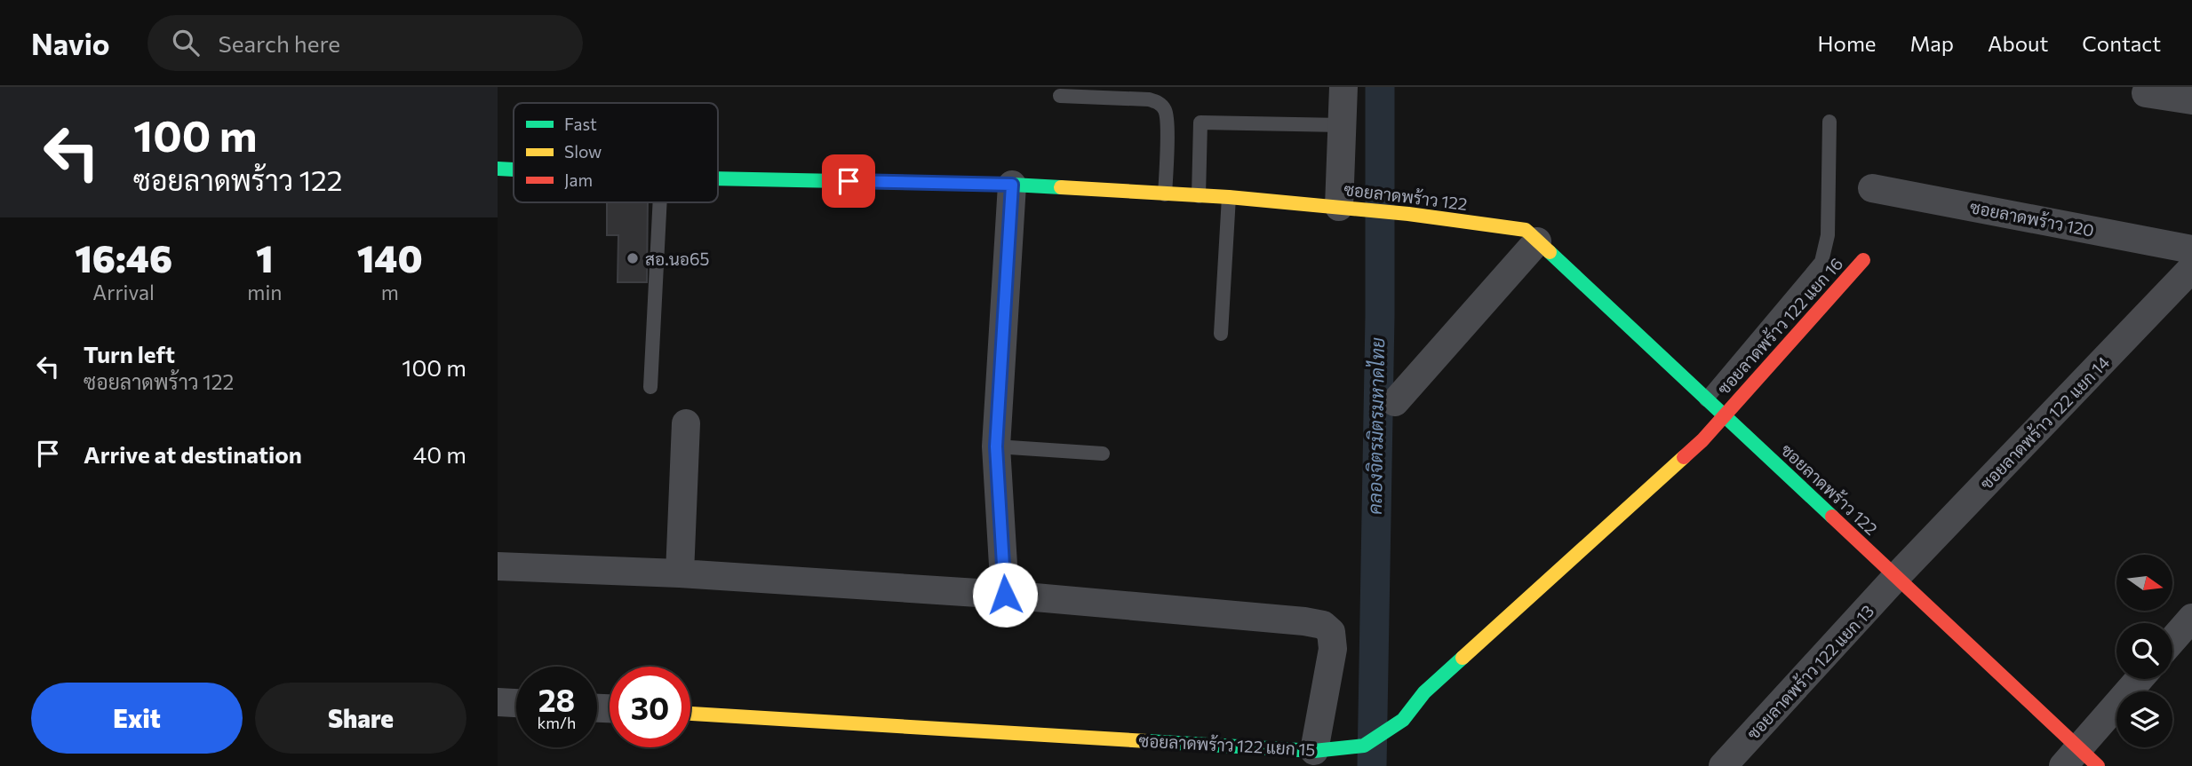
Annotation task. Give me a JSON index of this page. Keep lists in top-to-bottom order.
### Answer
{
  "streets": {
    "street": [
      "ซอยลาดพร้าว 122",
      "ซอยลาดพร้าว 120",
      "ซอยลาดพร้าว 122 แยก 16",
      "ซอยลาดพร้าว 122 แยก 14",
      "ซอยลาดพร้าว 122 แยก 13",
      "ซอยลาดพร้าว 122 แยก 15"
    ]
  },
  "crossings": [
    ["ซอยลาดพร้าว 122", "ซอยลาดพร้าว 122 แยก 16"],
    ["ซอยลาดพร้าว 122", "ซอยลาดพร้าว 122 แยก 14"],
    ["ซอยลาดพร้าว 122", "ซอยลาดพร้าว 122 แยก 13"],
    ["ซอยลาดพร้าว 122", "ซอยลาดพร้าว 122 แยก 15"],
    ["ซอยลาดพร้าว 122 แยก 16", "ซอยลาดพร้าว 122 แยก 15"],
    ["ซอยลาดพร้าว 122 แยก 14", "ซอยลาดพร้าว 122 แยก 13"]
  ],
  "water": ["คลองจิตรมิตรมหาดไทย"],
  "places": ["สอ.นอ65"],
  "legend": ["Fast", "Slow", "Jam"],
  "north": "right",
  "page": {
    "header": "Navio",
    "search": "Search here",
    "nav": [
      "Home",
      "Map",
      "About",
      "Contact"
    ],
    "turn": ["100 m", "ซอยลาดพร้าว 122"],
    "eta": [
      "16:46",
      "Arrival",
      "1",
      "min",
      "140",
      "m"
    ],
    "list": [
      {
        "name": "Turn left",
        "note": "ซอยลาดพร้าว 122",
        "value": "100 m"
      },
      {
        "name": "Arrive at destination",
        "value": "40 m"
      }
    ],
    "speed": "28 km/h",
    "limit": "30",
    "buttons": ["Exit", "Share"]
  }
}
